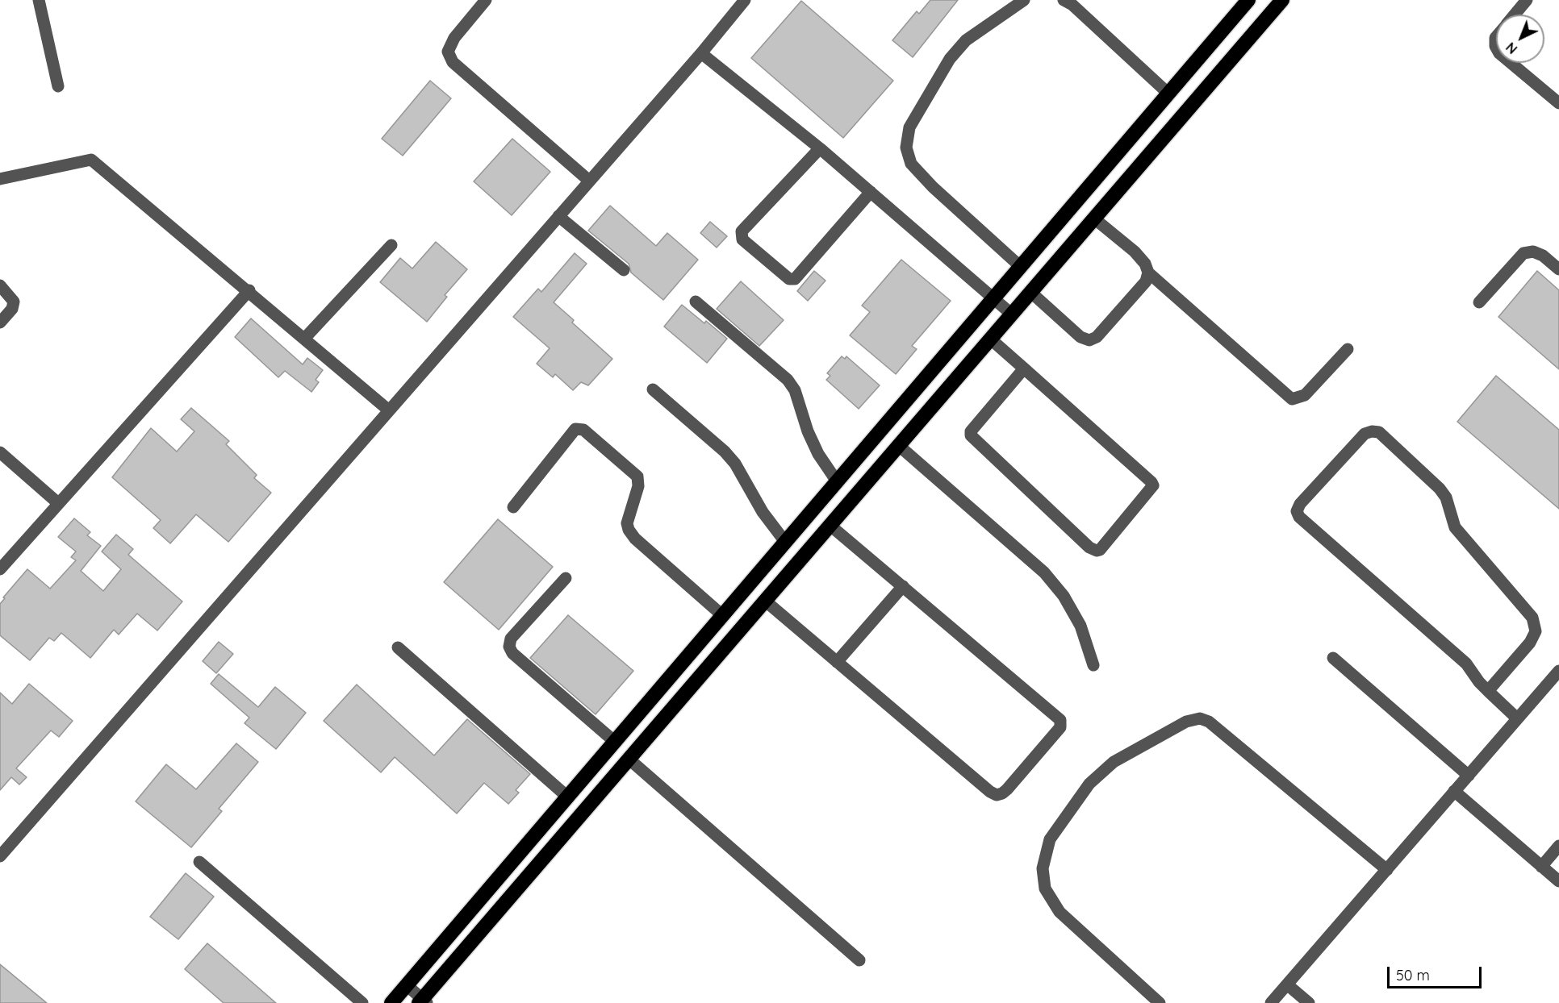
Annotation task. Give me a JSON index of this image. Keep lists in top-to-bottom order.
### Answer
{
  "scale_bar": "50 m",
  "north": "bottom left"
}
